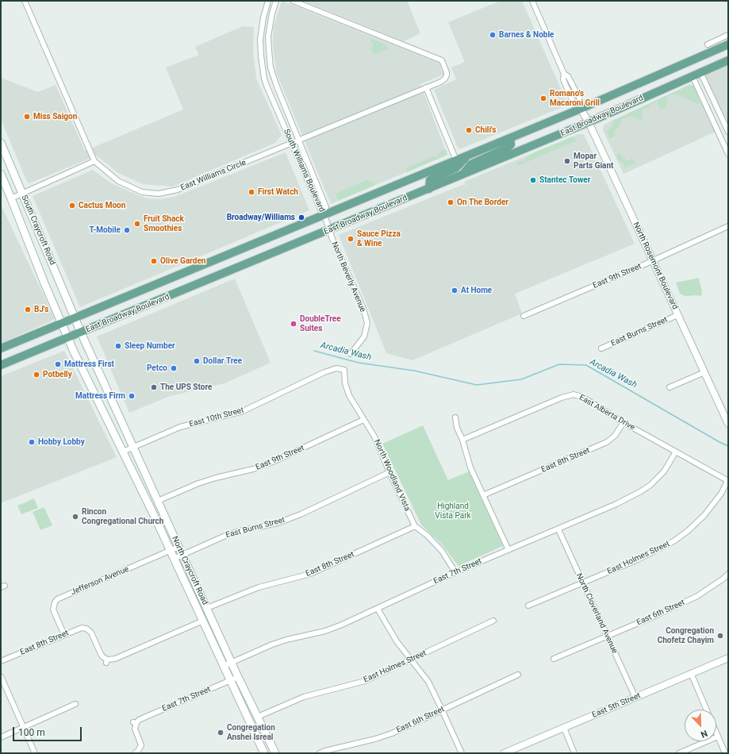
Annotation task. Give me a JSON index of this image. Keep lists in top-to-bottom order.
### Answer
{
  "streets": {
    "main road": ["East Broadway Boulevard", "South Craycroft Road", "North Craycroft Road"],
    "street": [
      "South Williams Boulevard",
      "East Williams Circle",
      "North Rosemont Boulevard",
      "East 9th Street",
      "North Beverly Avenue",
      "East Burns Street",
      "East Alberta Drive",
      "East 10th Street",
      "East 8th Street",
      "North Woodland Vista",
      "East Holmes Street",
      "East 7th Street",
      "Jefferson Avenue",
      "East 6th Street",
      "North Cloverland Avenue",
      "East 5th Street"
    ]
  },
  "crossings": [
    ["East Broadway Boulevard", "South Williams Boulevard"],
    ["East Broadway Boulevard", "South Craycroft Road"],
    ["East Broadway Boulevard", "North Rosemont Boulevard"],
    ["East Broadway Boulevard", "North Beverly Avenue"],
    ["East Broadway Boulevard", "North Craycroft Road"],
    ["South Williams Boulevard", "East Williams Circle"],
    ["South Williams Boulevard", "North Beverly Avenue"],
    ["South Craycroft Road", "North Craycroft Road"],
    ["North Rosemont Boulevard", "East 9th Street"],
    ["North Rosemont Boulevard", "East Burns Street"],
    ["East 9th Street", "North Woodland Vista"],
    ["East 9th Street", "North Craycroft Road"],
    ["East Burns Street", "North Woodland Vista"],
    ["East Burns Street", "North Craycroft Road"],
    ["East Alberta Drive", "East 8th Street"],
    ["East Alberta Drive", "East Holmes Street"],
    ["East Alberta Drive", "East 7th Street"],
    ["East 10th Street", "North Woodland Vista"],
    ["East 10th Street", "North Craycroft Road"],
    ["East 8th Street", "North Woodland Vista"],
    ["East 8th Street", "North Craycroft Road"],
    ["East 8th Street", "Jefferson Avenue"],
    ["North Woodland Vista", "East 7th Street"],
    ["East Holmes Street", "North Craycroft Road"],
    ["East Holmes Street", "North Cloverland Avenue"],
    ["North Craycroft Road", "East 7th Street"],
    ["North Craycroft Road", "Jefferson Avenue"],
    ["East 7th Street", "North Cloverland Avenue"],
    ["East 6th Street", "North Cloverland Avenue"],
    ["North Cloverland Avenue", "East 5th Street"]
  ],
  "water": ["Arcadia Wash"],
  "parks": ["Highland Vista Park"],
  "places": [
    "Barnes & Noble",
    "Romano's Macaroni Grill",
    "Miss Saigon",
    "Chili's",
    "Mopar Parts Giant",
    "Stantec Tower",
    "First Watch",
    "On The Border",
    "Cactus Moon",
    "Broadway/Williams",
    "Fruit Shack Smoothies",
    "T-Mobile",
    "Sauce Pizza & Wine",
    "Olive Garden",
    "At Home",
    "BJ's",
    "DoubleTree Suites",
    "Sleep Number",
    "Dollar Tree",
    "Mattress First",
    "Petco",
    "Potbelly",
    "The UPS Store",
    "Mattress Firm",
    "Hobby Lobby",
    "Rincon Congregational Church",
    "Congregation Chofetz Chayim",
    "Congregation Anshei Isreal"
  ],
  "scale_bar": "100 m",
  "north": "bottom right"
}
